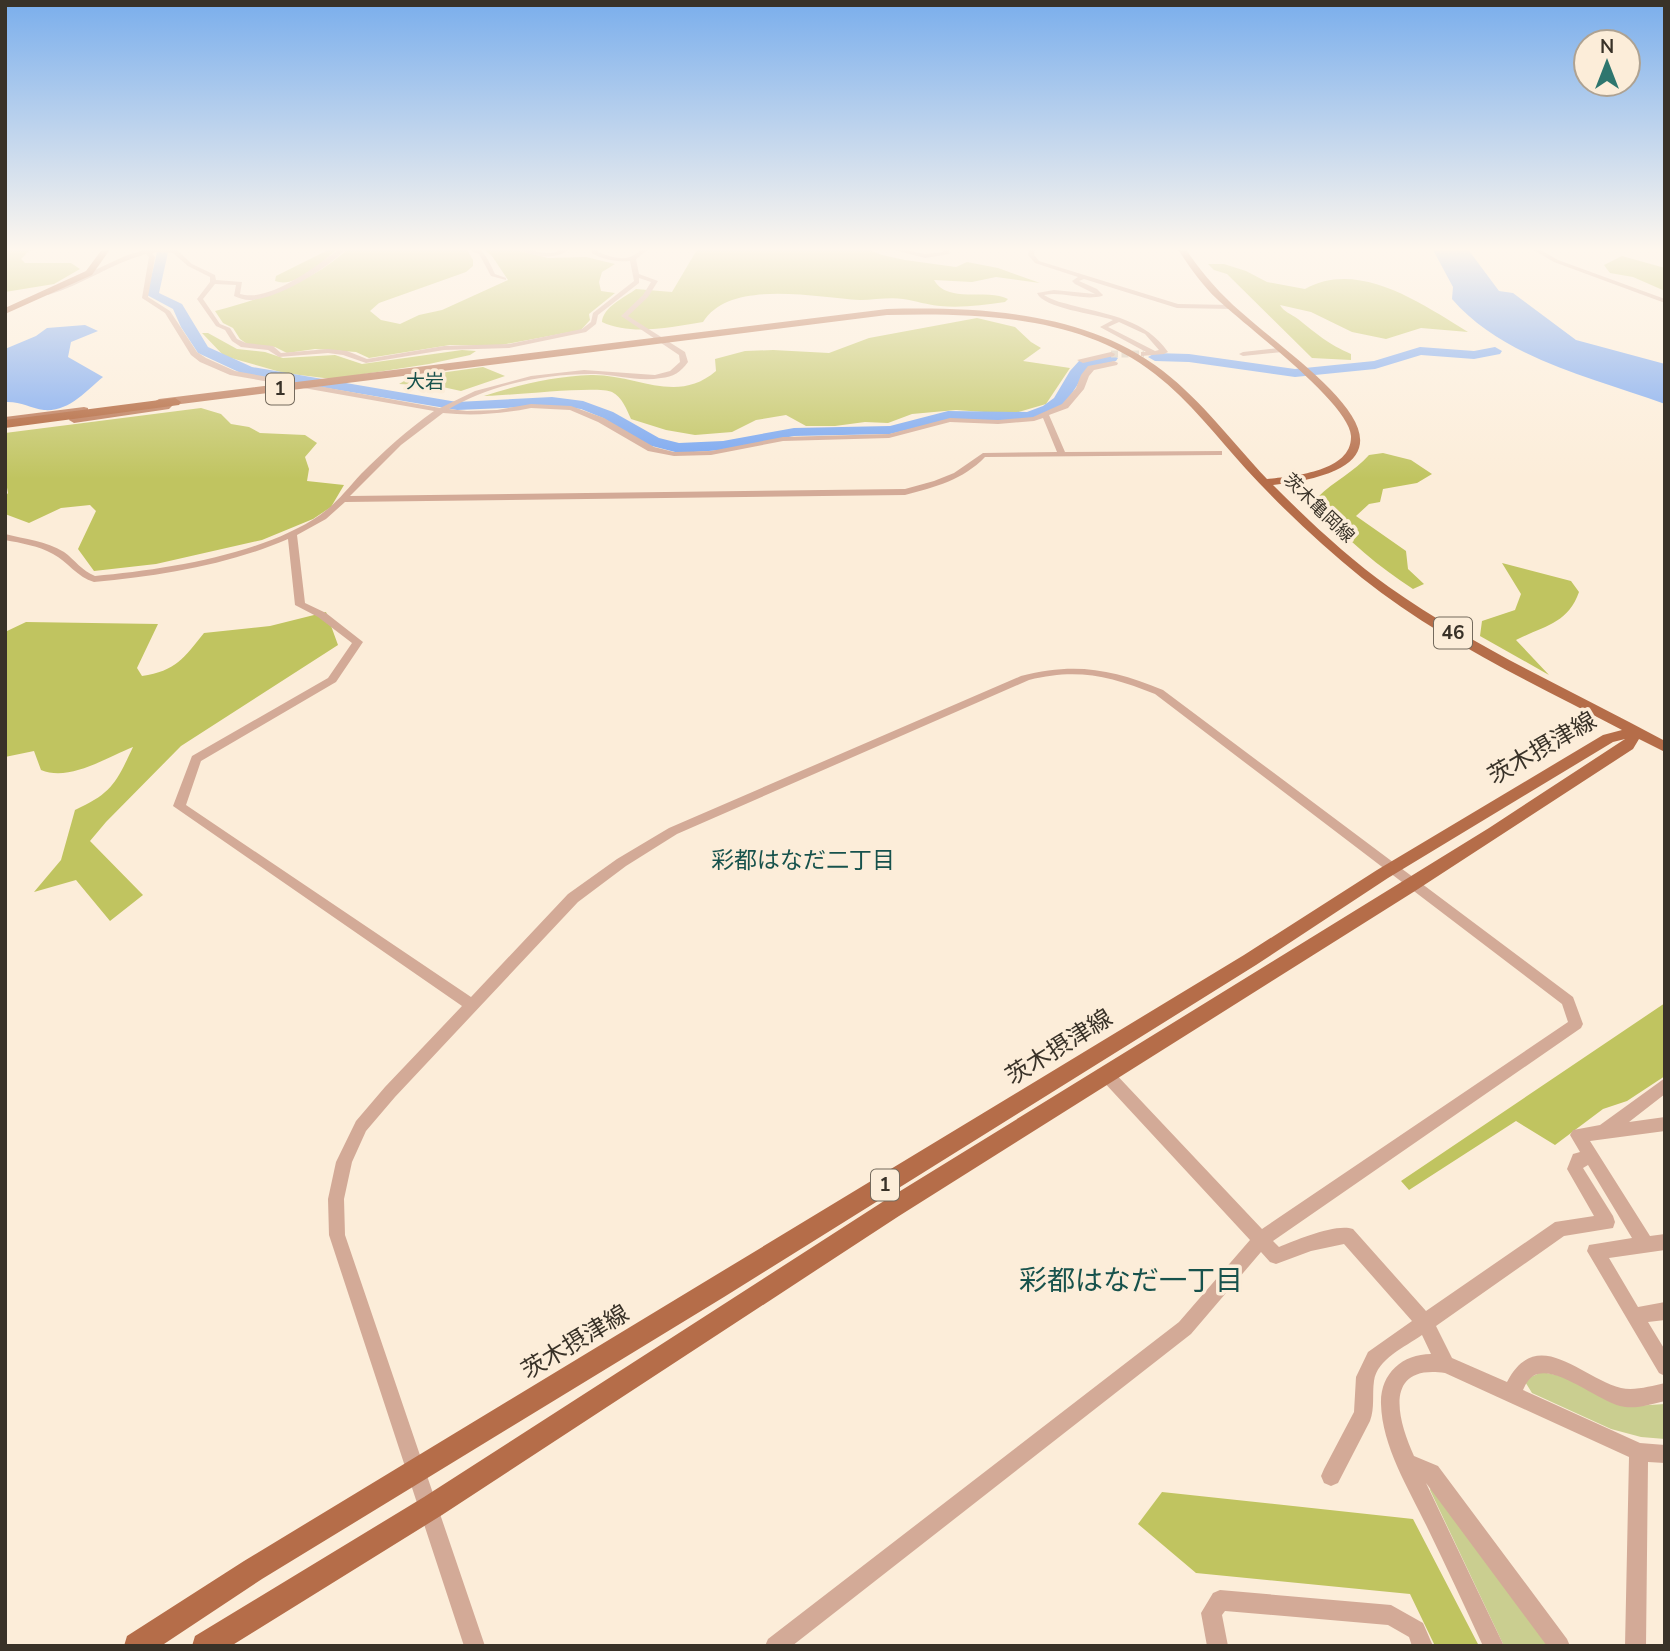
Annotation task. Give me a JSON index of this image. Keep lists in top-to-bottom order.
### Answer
{
  "streets": {
    "main road": [
      "1",
      "茨木亀岡線",
      "46",
      "茨木摂津線"
    ]
  },
  "crossings": [
    ["1", "茨木亀岡線"],
    ["茨木亀岡線", "茨木摂津線"]
  ],
  "districts": ["大岩", "彩都はなだ二丁目", "彩都はなだ一丁目"],
  "north": "top"
}
